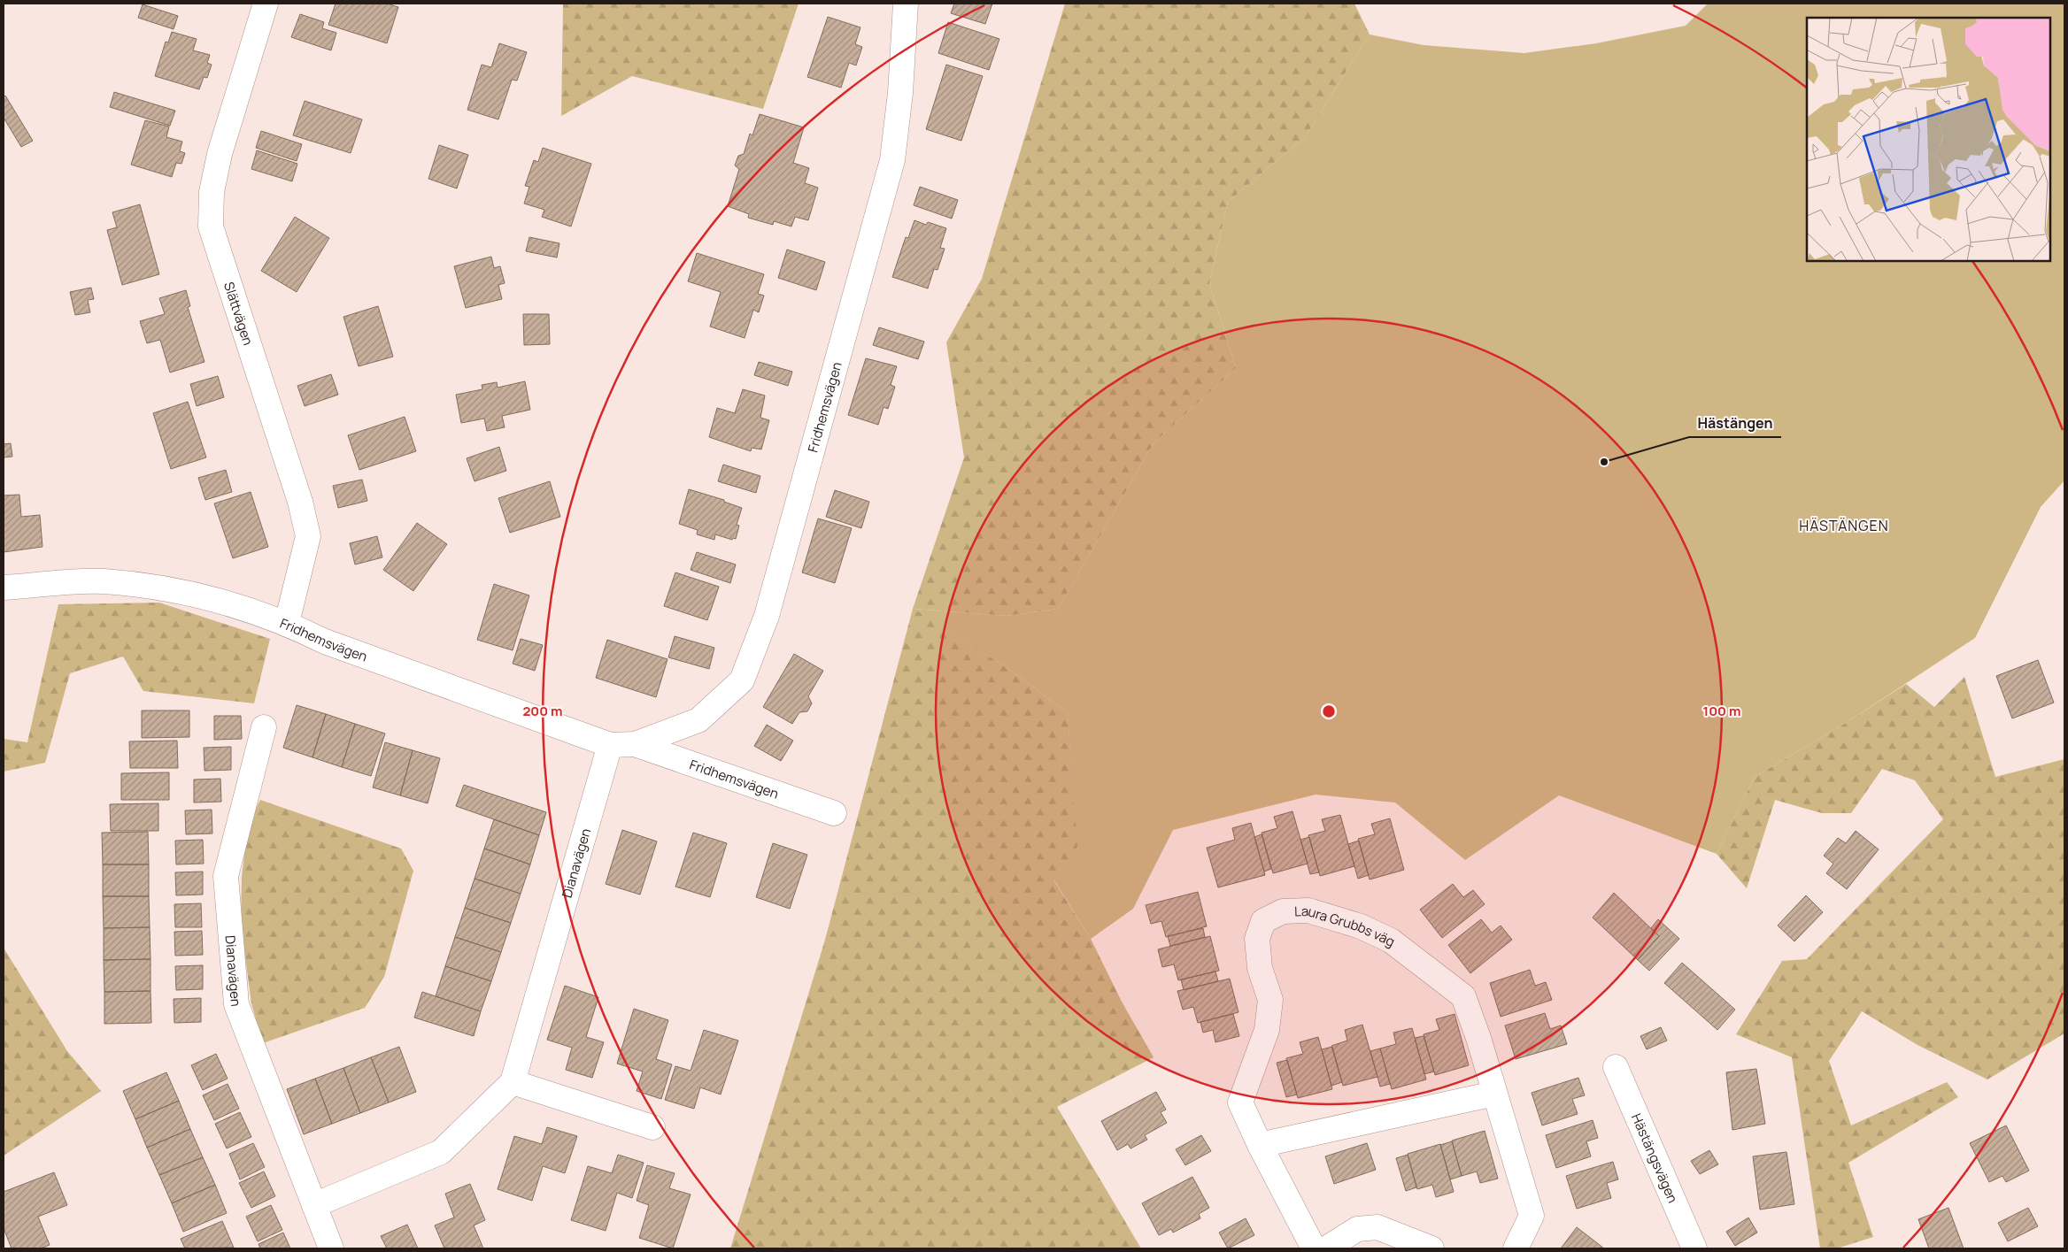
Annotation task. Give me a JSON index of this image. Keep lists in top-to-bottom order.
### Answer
{
  "streets": {
    "street": [
      "Slättvägen",
      "Fridhemsvägen",
      "Dianavägen",
      "Laura Grubbs väg",
      "Hästängsvägen"
    ]
  },
  "crossings": [
    ["Slättvägen", "Fridhemsvägen"],
    ["Fridhemsvägen", "Dianavägen"]
  ],
  "districts": ["HÄSTÄNGEN"],
  "places": ["Hästängen"],
  "rings": ["100 m", "200 m"]
}
